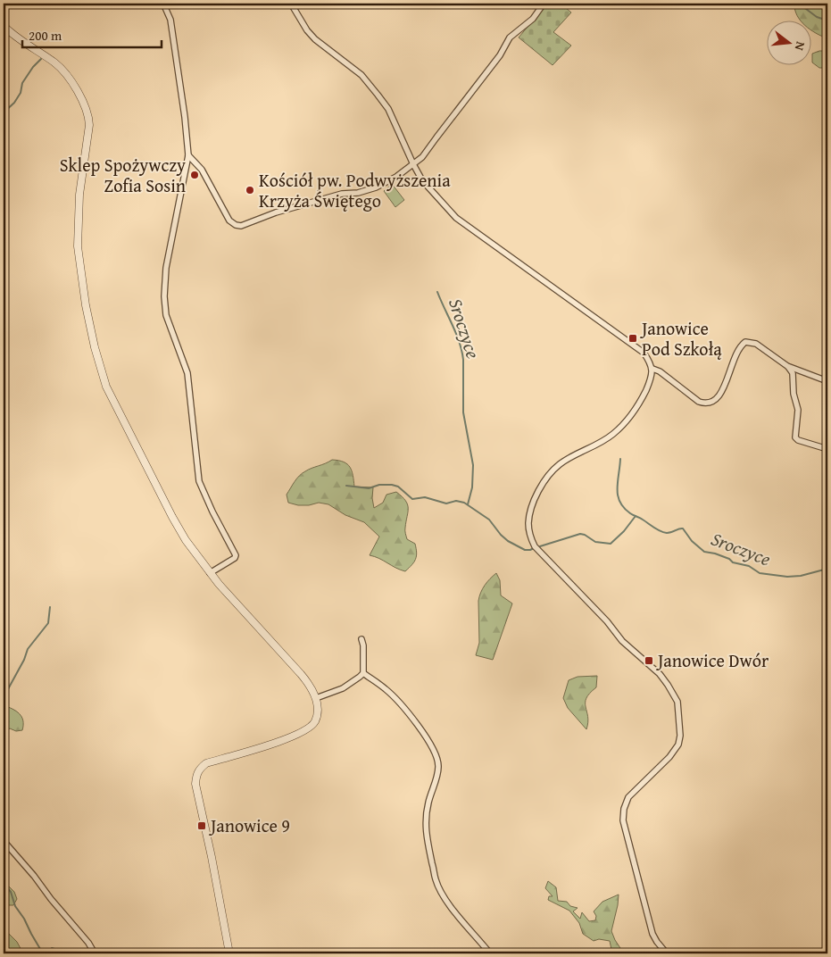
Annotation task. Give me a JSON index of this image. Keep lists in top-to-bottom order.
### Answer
{
  "water": ["Sroczyce"],
  "places": {
    "other": ["Sklep Spożywczy Zofia Sosin", "Kościół pw. Podwyższenia Krzyża Świętego"],
    "transit": ["Janowice Pod Szkołą", "Janowice Dwór", "Janowice 9"]
  },
  "scale_bar": "200 m",
  "north": "right"
}
